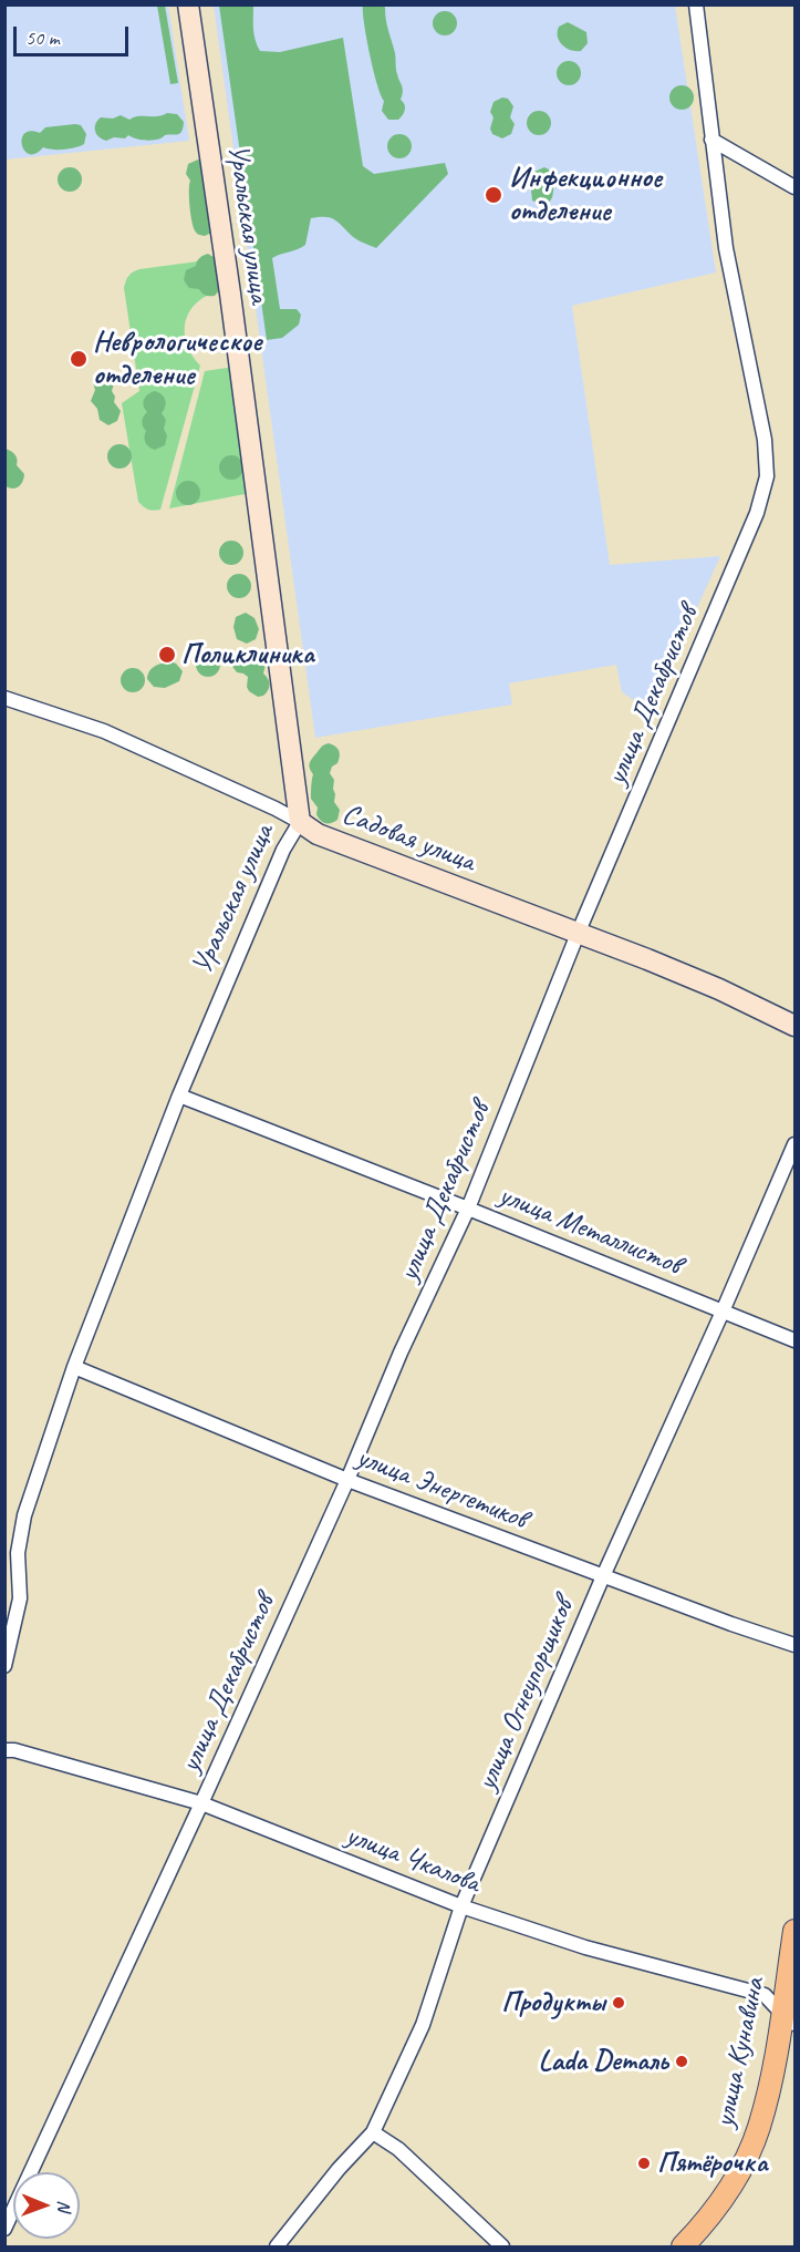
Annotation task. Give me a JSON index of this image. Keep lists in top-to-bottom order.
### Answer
{
  "streets": {
    "main road": ["улица Кунавина"],
    "street": [
      "Уральская улица",
      "улица Декабристов",
      "Садовая улица",
      "улица Металлистов",
      "улица Энергетиков",
      "улица Огнеупорщиков",
      "улица Чкалова"
    ]
  },
  "crossings": [
    ["Уральская улица", "Садовая улица"],
    ["Уральская улица", "улица Металлистов"],
    ["Уральская улица", "улица Энергетиков"],
    ["улица Декабристов", "Садовая улица"],
    ["улица Декабристов", "улица Металлистов"],
    ["улица Декабристов", "улица Энергетиков"],
    ["улица Декабристов", "улица Чкалова"],
    ["улица Металлистов", "улица Огнеупорщиков"],
    ["улица Энергетиков", "улица Огнеупорщиков"],
    ["улица Огнеупорщиков", "улица Чкалова"],
    ["улица Чкалова", "улица Кунавина"]
  ],
  "places": [
    "Инфекционное отделение",
    "Неврологическое отделение",
    "Поликлиника",
    "Продукты",
    "Lada Dеталь",
    "Пятёрочка"
  ],
  "scale_bar": "50 m",
  "north": "right"
}
